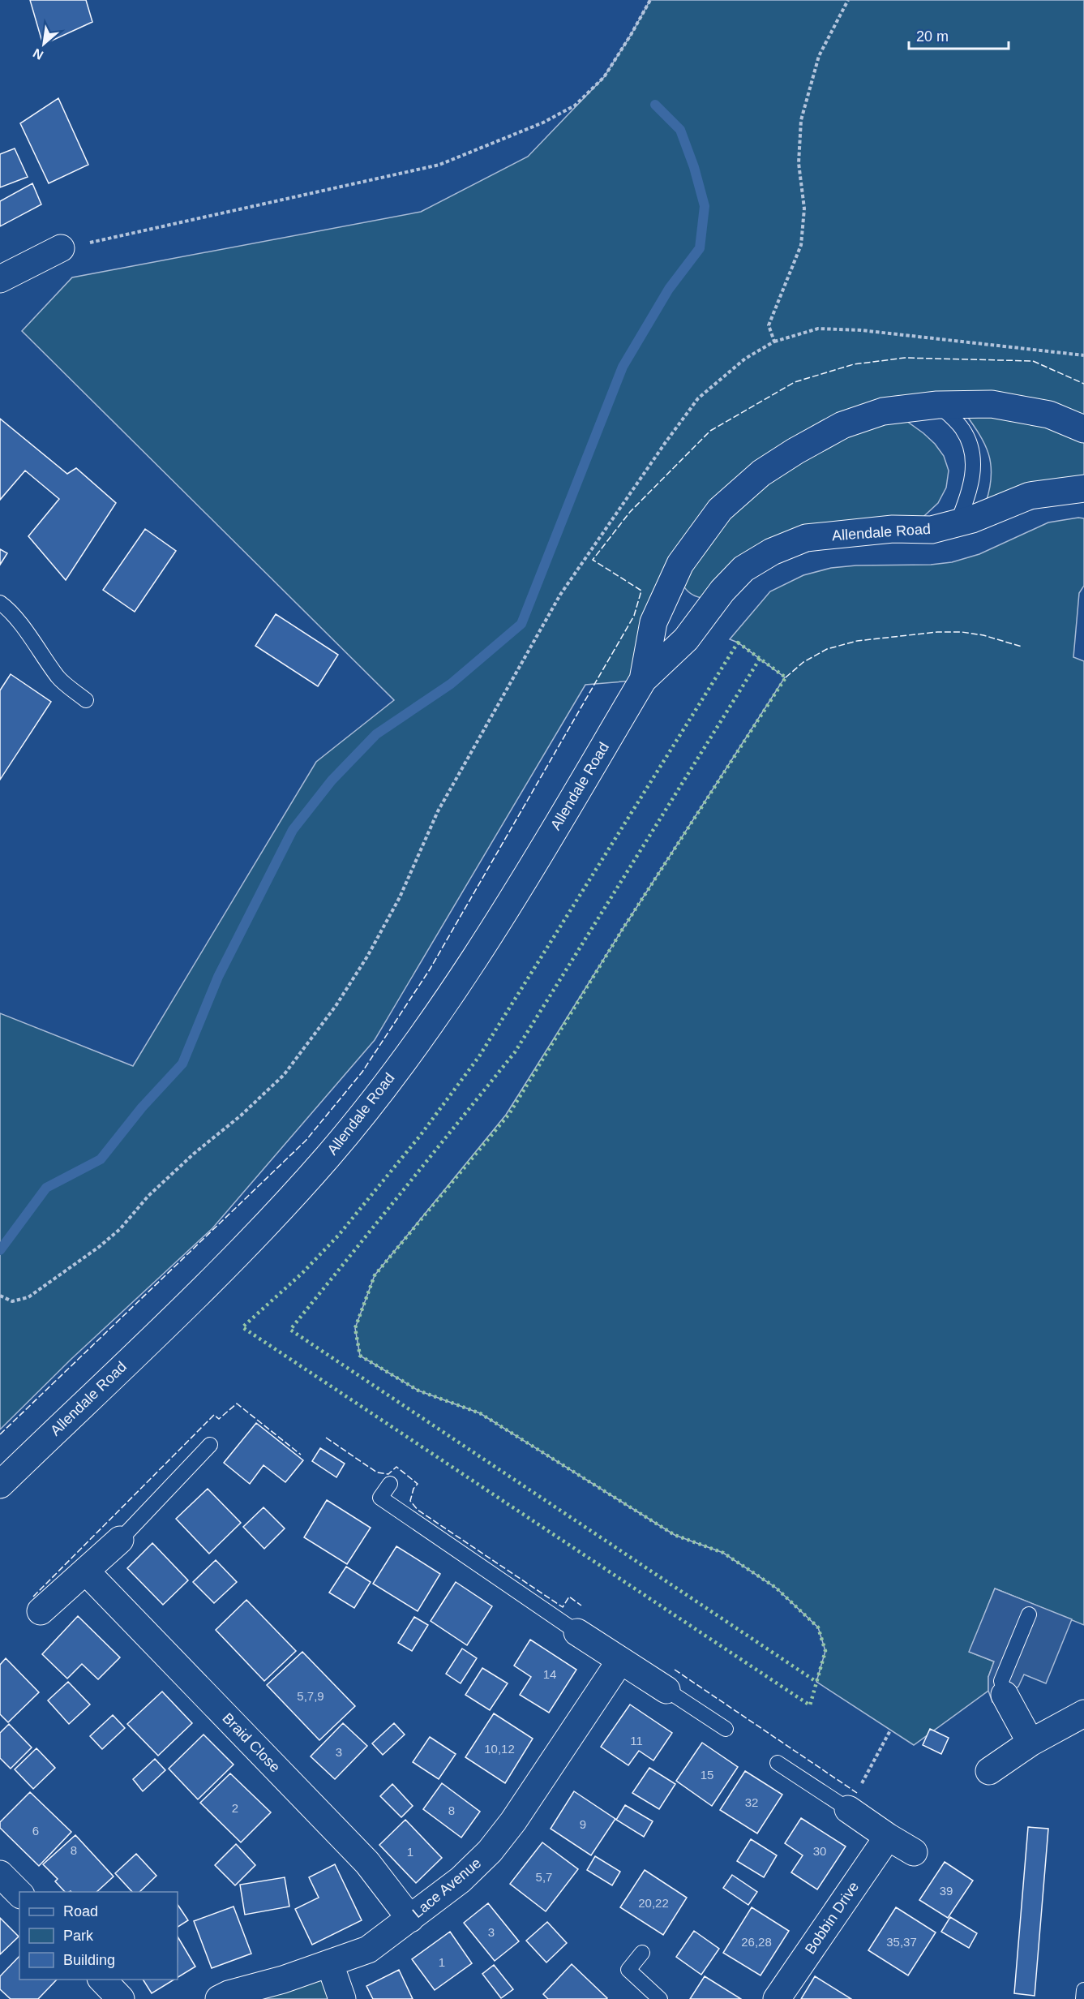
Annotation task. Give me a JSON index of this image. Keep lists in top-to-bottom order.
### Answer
{
  "streets": {
    "street": [
      "Allendale Road",
      "Braid Close",
      "Lace Avenue",
      "Bobbin Drive"
    ]
  },
  "crossings": [
    ["Braid Close", "Lace Avenue"]
  ],
  "house_numbers": [
    "14",
    "5,7,9",
    "11",
    "10,12",
    "3",
    "15",
    "32",
    "2",
    "8",
    "9",
    "6",
    "8",
    "30",
    "1",
    "5,7",
    "39",
    "20,22",
    "3",
    "26,28",
    "35,37",
    "1"
  ],
  "legend": ["Road", "Park", "Building"],
  "scale_bar": "20 m",
  "north": "bottom left"
}
